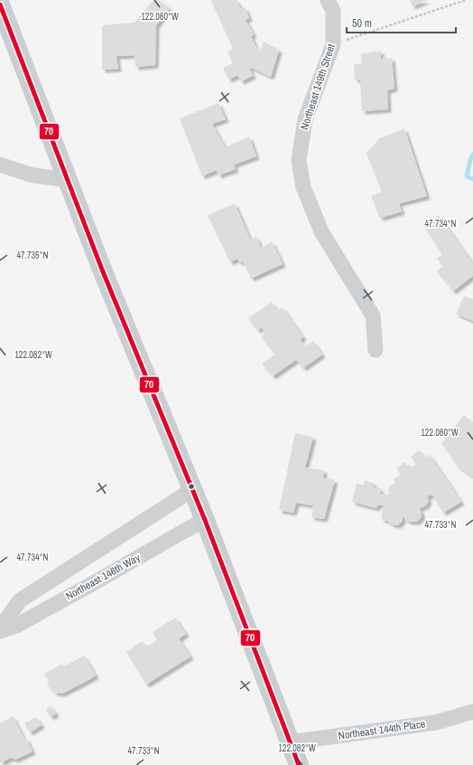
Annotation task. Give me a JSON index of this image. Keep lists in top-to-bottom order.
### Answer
{
  "streets": {
    "street": ["Northeast 149th Street", "Northeast 146th Way", "Northeast 144th Place"]
  },
  "lines": ["transit line 70"],
  "scale_bar": "50 m",
  "coordinates": [
    "122.080°W",
    "47.734°N",
    "47.735°N",
    "122.082°W",
    "47.733°N"
  ]
}
